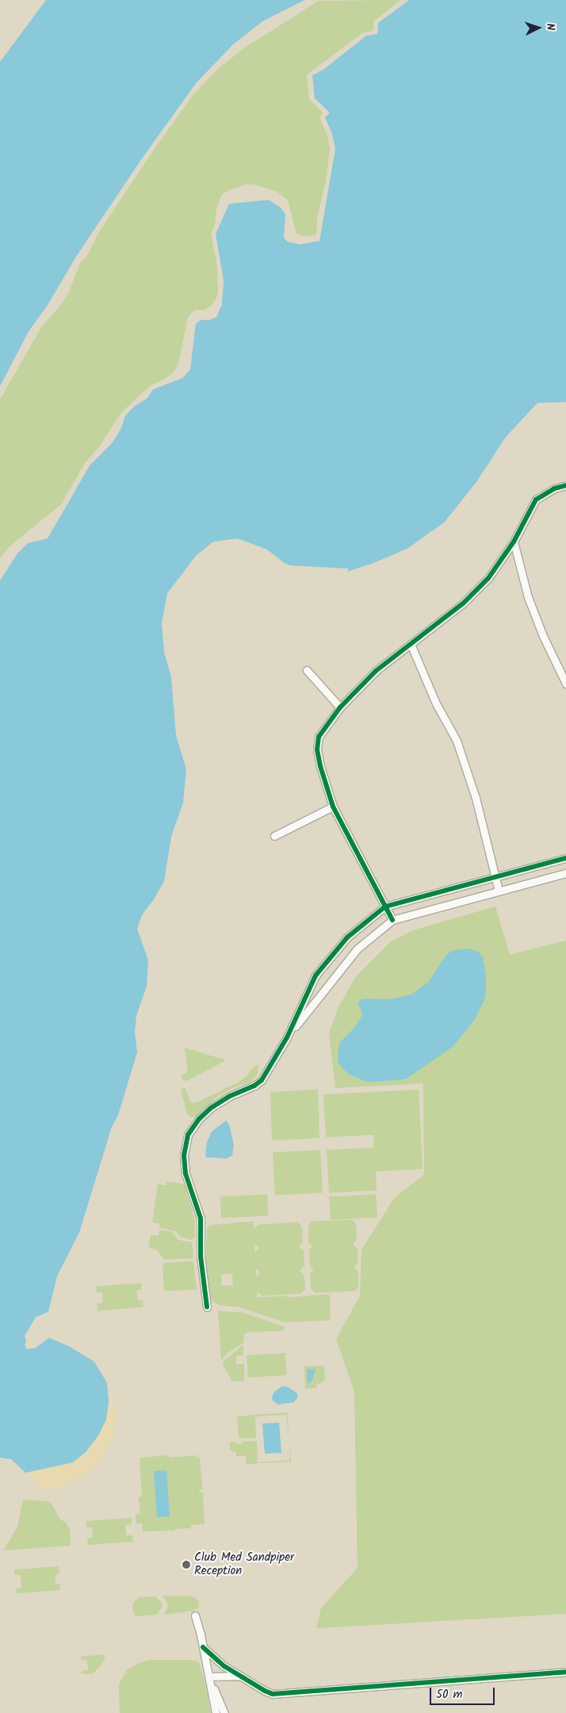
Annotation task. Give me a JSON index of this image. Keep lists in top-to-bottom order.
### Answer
{
  "places": ["Club Med Sandpiper Reception"],
  "scale_bar": "50 m",
  "north": "right"
}
